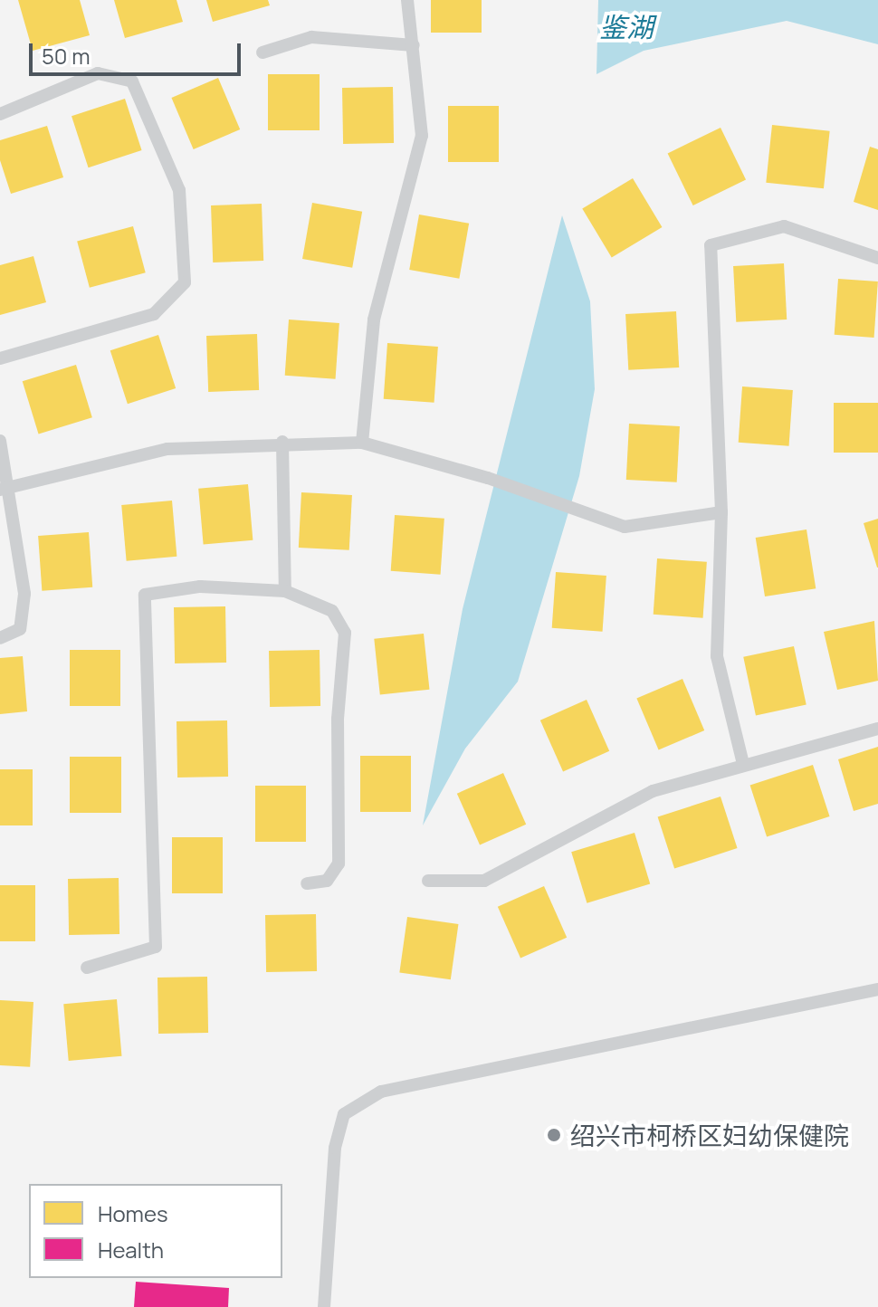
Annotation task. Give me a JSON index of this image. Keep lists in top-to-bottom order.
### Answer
{
  "water": ["鉴湖"],
  "places": ["绍兴市柯桥区妇幼保健院"],
  "legend": ["Homes", "Health"],
  "scale_bar": "50 m"
}
